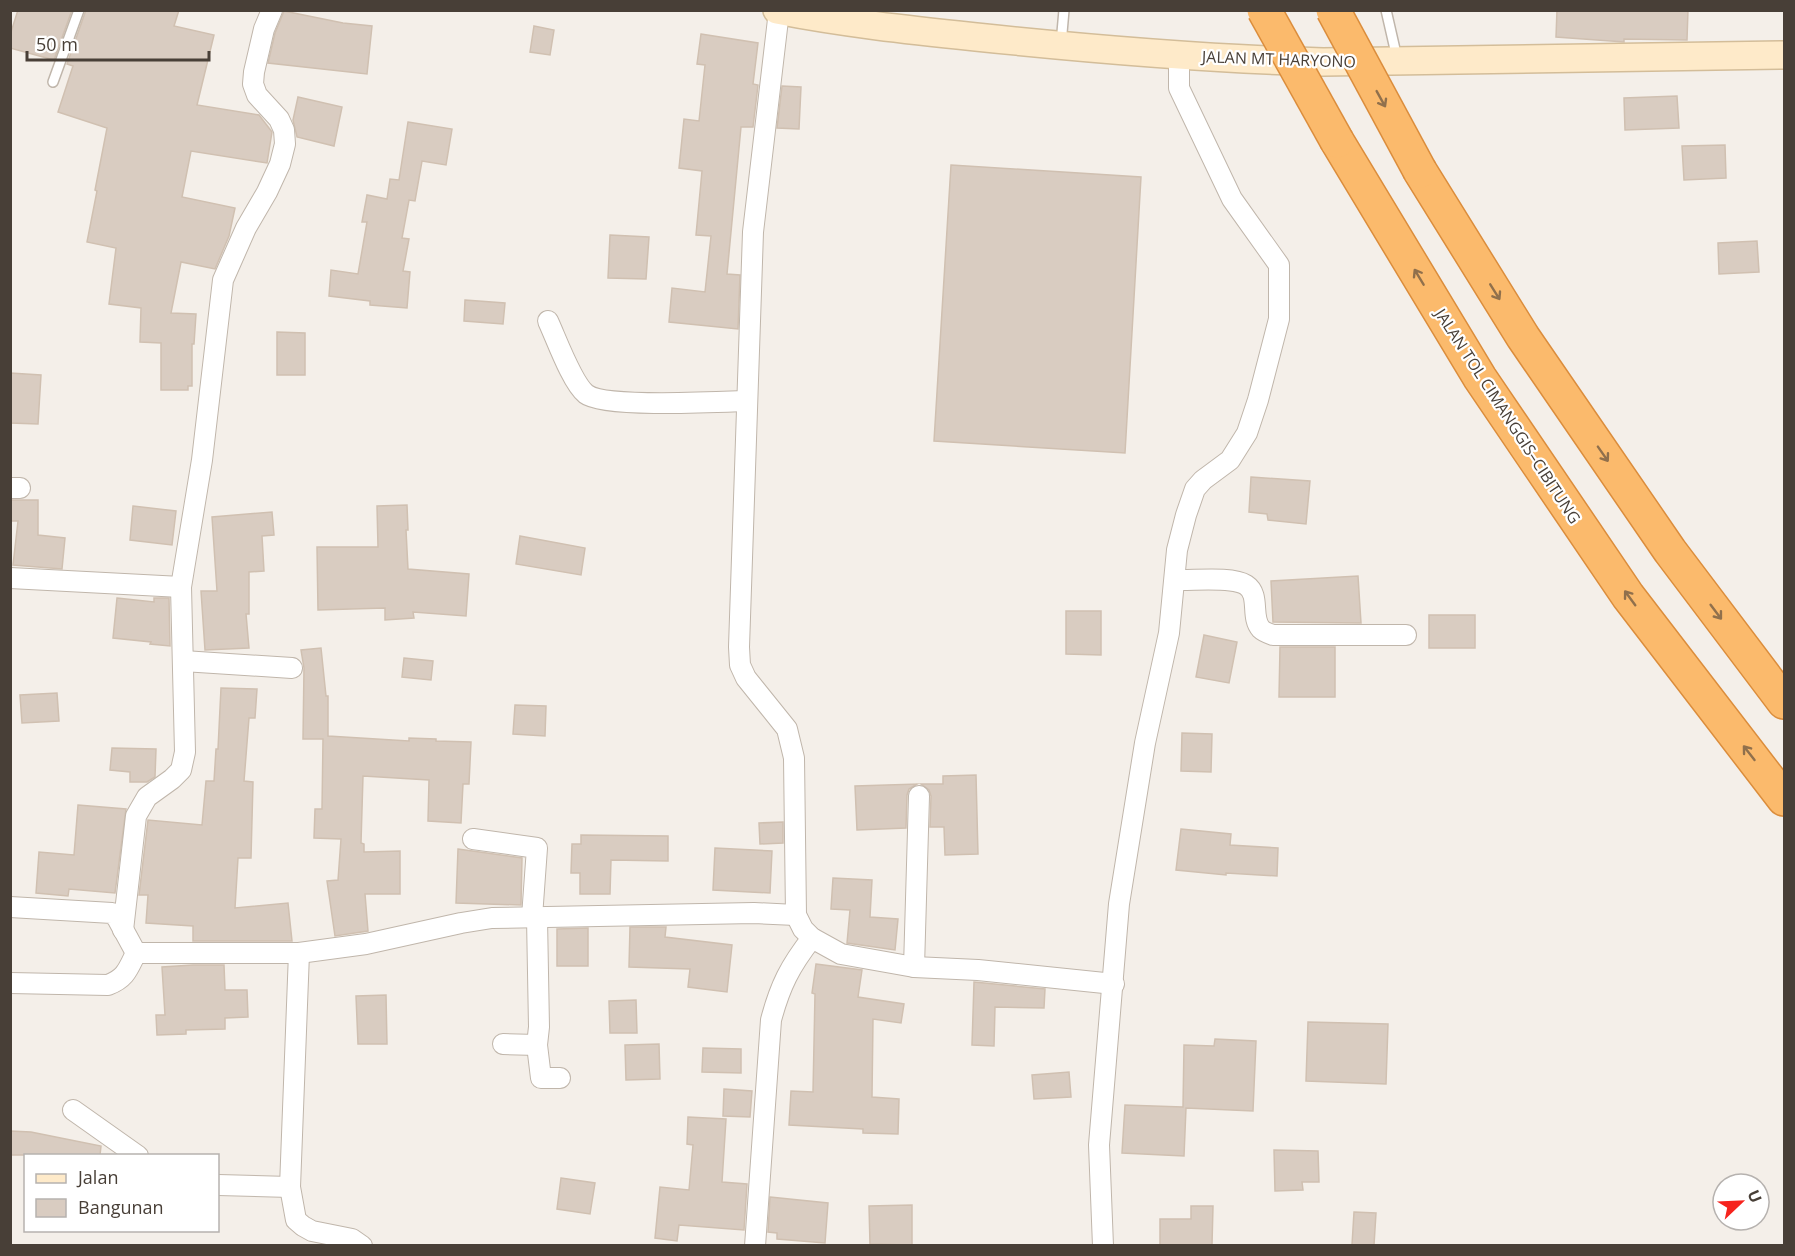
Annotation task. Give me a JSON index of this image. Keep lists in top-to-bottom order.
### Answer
{
  "streets": {
    "highway": ["JALAN TOL CIMANGGIS–CIBITUNG"],
    "main road": ["JALAN MT HARYONO"]
  },
  "legend": ["Jalan", "Bangunan"],
  "scale_bar": "50 m",
  "north": "top right"
}
